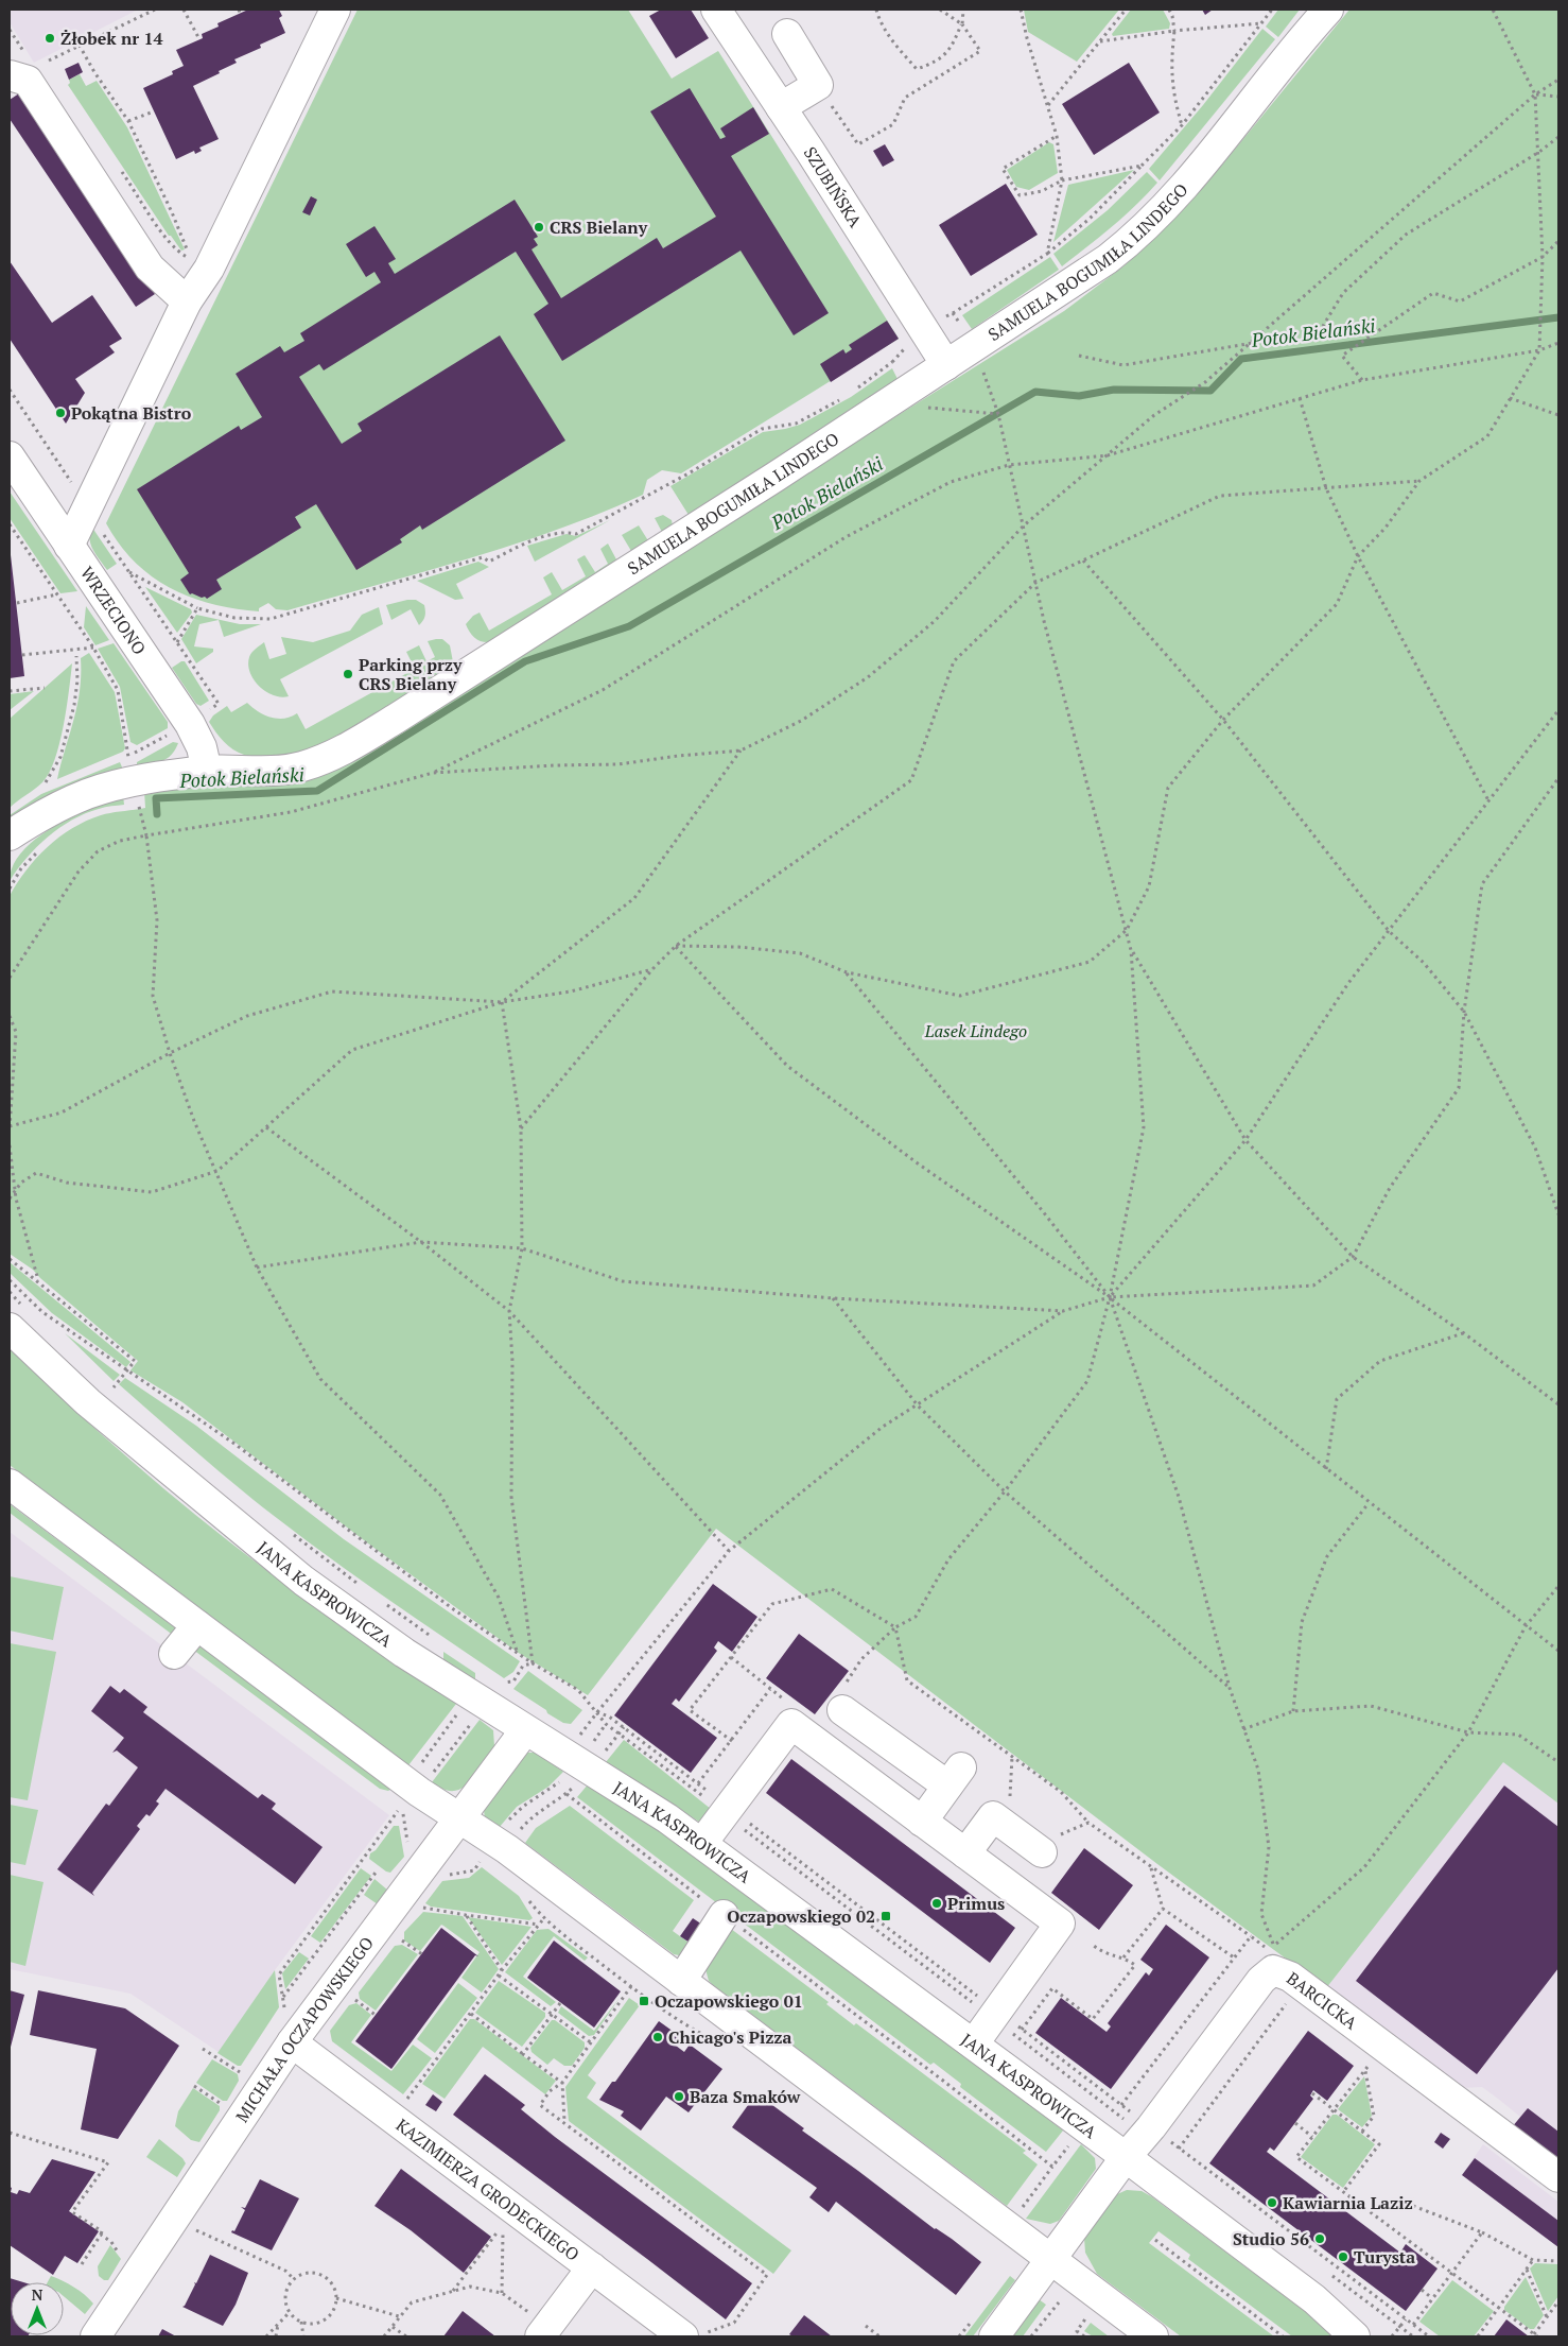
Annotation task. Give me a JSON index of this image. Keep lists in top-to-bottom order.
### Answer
{
  "streets": {
    "street": [
      "SZUBIŃSKA",
      "SAMUELA BOGUMIŁA LINDEGO",
      "WRZECIONO",
      "JANA KASPROWICZA",
      "BARCICKA",
      "MICHAŁA OCZAPOWSKIEGO",
      "KAZIMIERZA GRODECKIEGO"
    ]
  },
  "crossings": [
    ["SZUBIŃSKA", "SAMUELA BOGUMIŁA LINDEGO"],
    ["SAMUELA BOGUMIŁA LINDEGO", "WRZECIONO"],
    ["JANA KASPROWICZA", "BARCICKA"],
    ["JANA KASPROWICZA", "MICHAŁA OCZAPOWSKIEGO"],
    ["MICHAŁA OCZAPOWSKIEGO", "KAZIMIERZA GRODECKIEGO"]
  ],
  "water": ["Potok Bielański"],
  "parks": ["Lasek Lindego"],
  "places": {
    "other": [
      "Żłobek nr 14",
      "CRS Bielany",
      "Pokątna Bistro",
      "Parking przy CRS Bielany",
      "Primus",
      "Chicago's Pizza",
      "Baza Smaków",
      "Kawiarnia Laziz",
      "Studio 56",
      "Turysta"
    ],
    "transit": ["Oczapowskiego 02", "Oczapowskiego 01"]
  },
  "north": "top"
}
